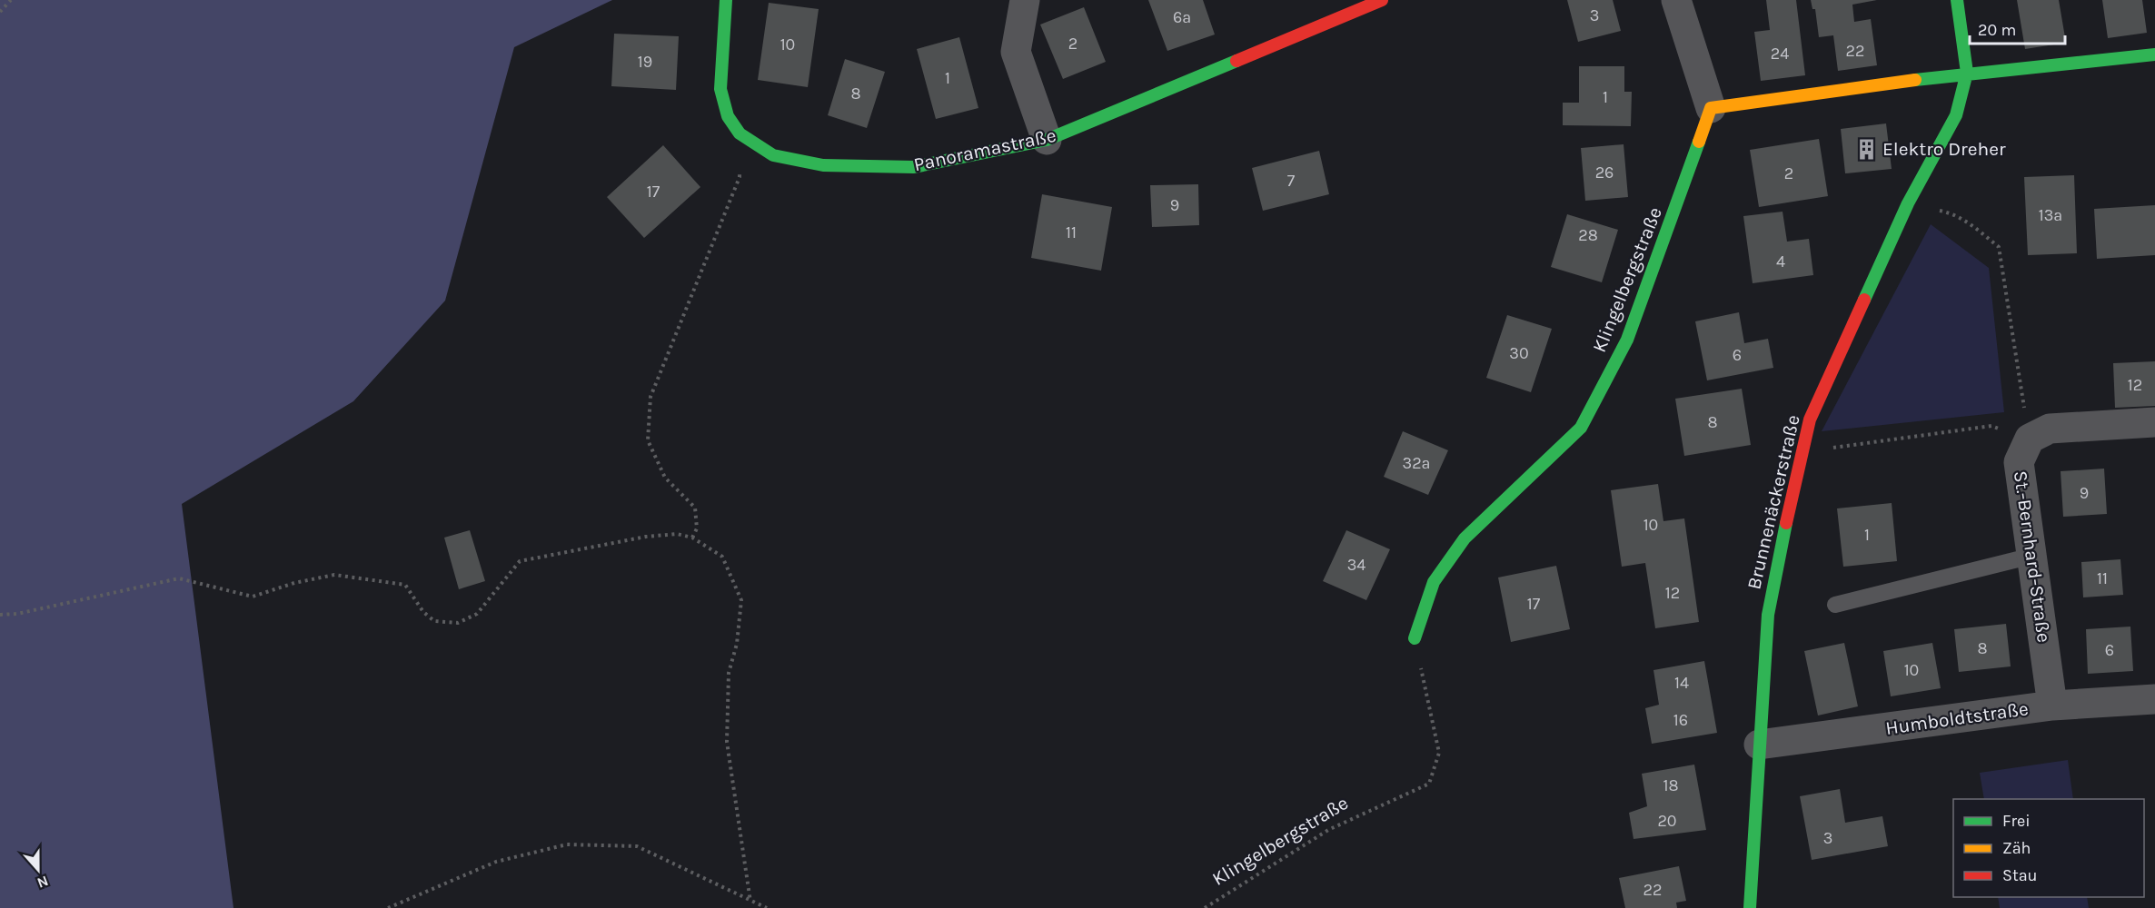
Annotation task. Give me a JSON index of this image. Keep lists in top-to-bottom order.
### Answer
{
  "streets": {
    "street": [
      "Panoramastraße",
      "Klingelbergstraße",
      "Brunnenäckerstraße",
      "St.-Bernhard-Straße",
      "Humboldtstraße"
    ]
  },
  "crossings": [
    ["Brunnenäckerstraße", "Humboldtstraße"],
    ["St.-Bernhard-Straße", "Humboldtstraße"]
  ],
  "places": {
    "building": ["Elektro Dreher"]
  },
  "house_numbers": [
    "3",
    "6a",
    "2",
    "10",
    "22",
    "24",
    "19",
    "1",
    "8",
    "1",
    "26",
    "2",
    "7",
    "17",
    "9",
    "13a",
    "11",
    "28",
    "4",
    "30",
    "6",
    "12",
    "8",
    "32a",
    "9",
    "10",
    "1",
    "34",
    "11",
    "12",
    "17",
    "8",
    "6",
    "10",
    "14",
    "16",
    "18",
    "20",
    "3",
    "22"
  ],
  "legend": ["Frei", "Zäh", "Stau"],
  "scale_bar": "20 m",
  "north": "bottom"
}
